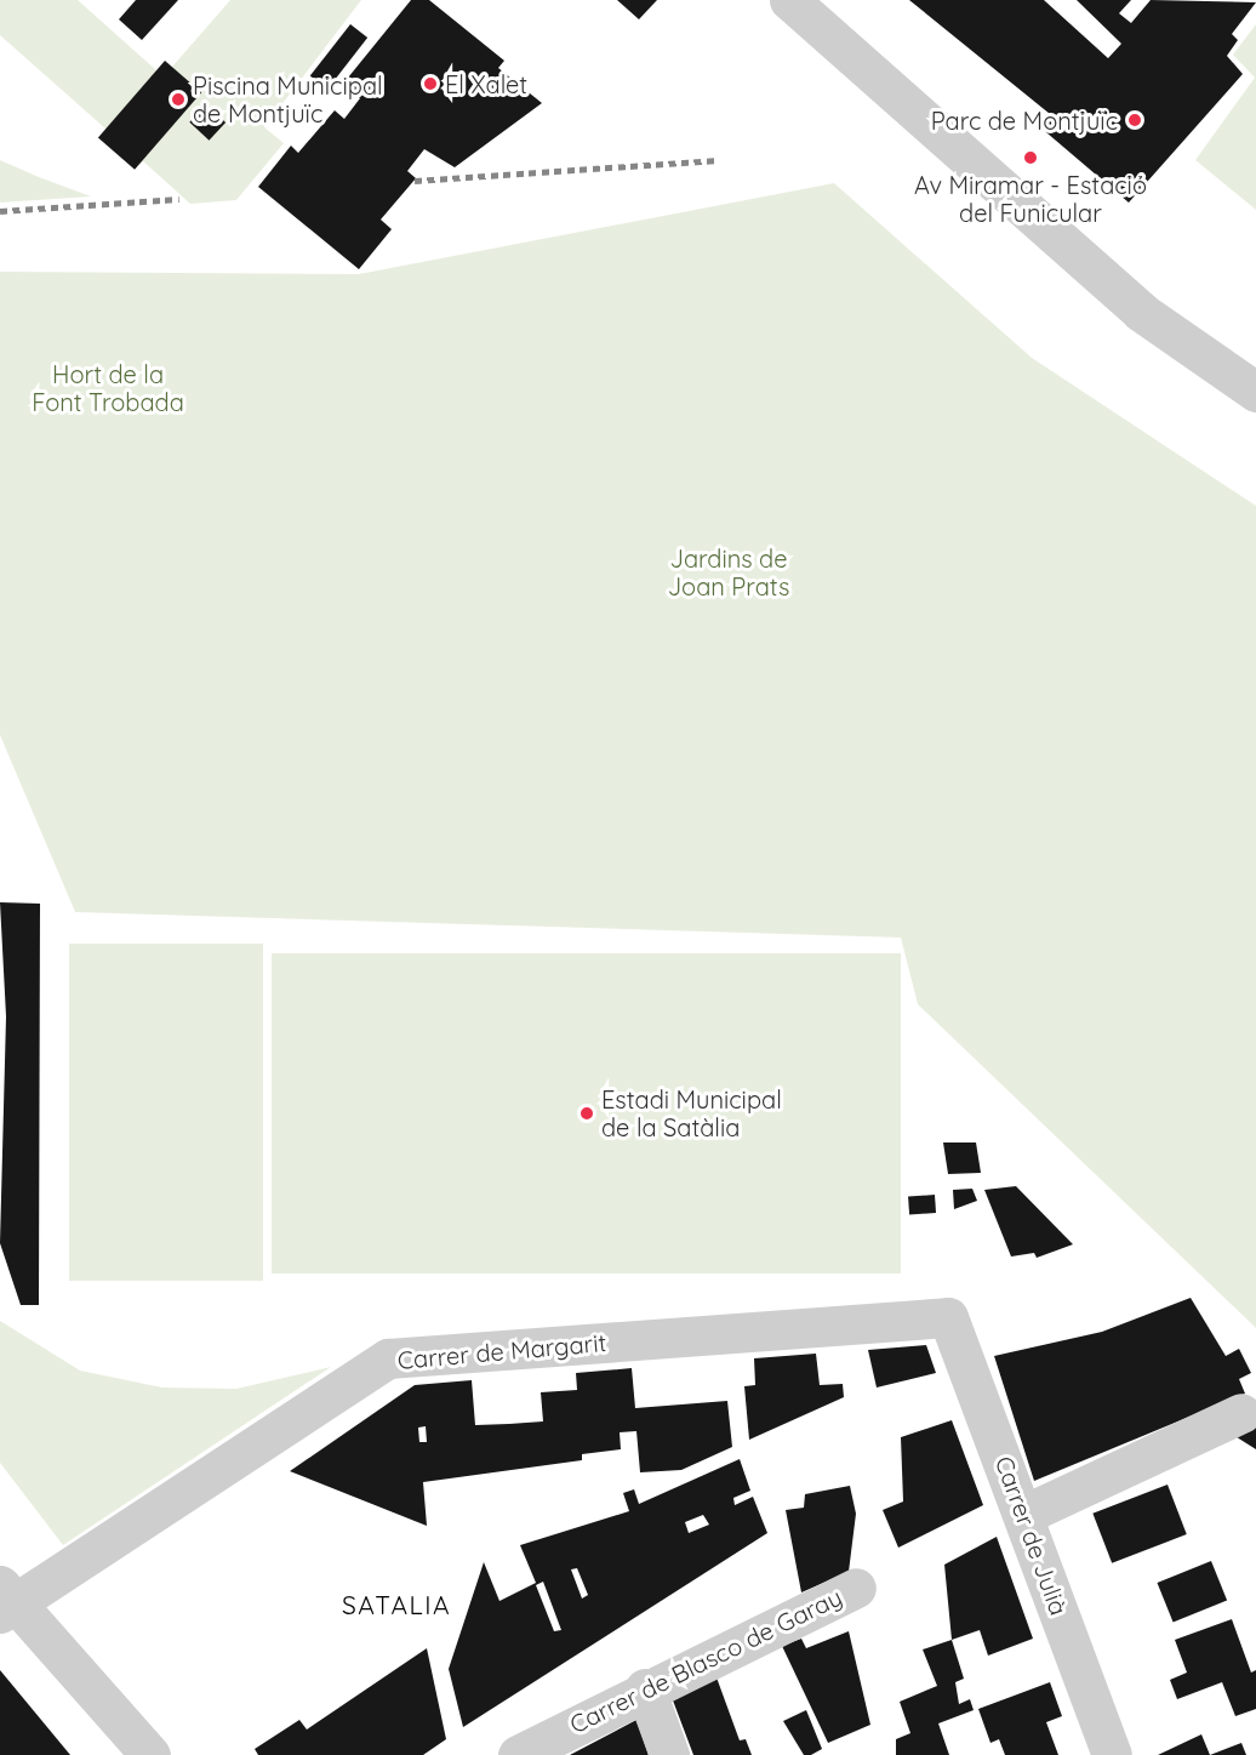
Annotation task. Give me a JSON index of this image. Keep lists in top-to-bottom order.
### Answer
{
  "streets": {
    "street": ["Carrer de Margarit", "Carrer de Julià", "Carrer de Blasco de Garay"]
  },
  "crossings": [
    ["Carrer de Margarit", "Carrer de Julià"]
  ],
  "districts": ["SATALIA"],
  "parks": ["Hort de la Font Trobada", "Jardins de Joan Prats"],
  "places": [
    "El Xalet",
    "Piscina Municipal de Montjuïc",
    "Parc de Montjuïc",
    "Av Miramar - Estació del Funicular",
    "Estadi Municipal de la Satàlia"
  ]
}
